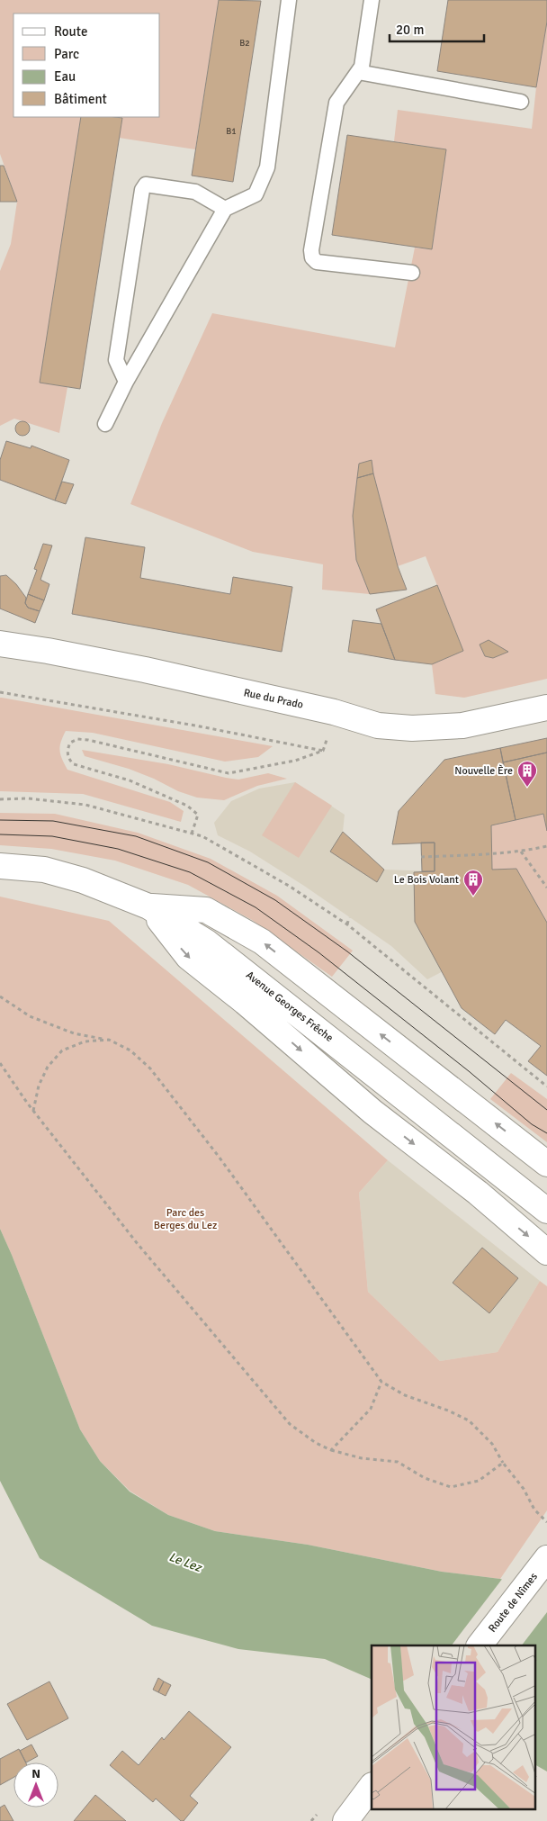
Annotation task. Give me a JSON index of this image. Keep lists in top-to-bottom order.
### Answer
{
  "streets": {
    "main road": ["Rue du Prado", "Avenue Georges Frêche", "Route de Nîmes"]
  },
  "water": ["Le Lez"],
  "parks": ["Parc des Berges du Lez"],
  "places": {
    "building": ["Nouvelle Ère", "Le Bois Volant"]
  },
  "house_numbers": ["B2", "B1"],
  "legend": [
    "Route",
    "Parc",
    "Eau",
    "Bâtiment"
  ],
  "scale_bar": "20 m",
  "north": "top"
}
